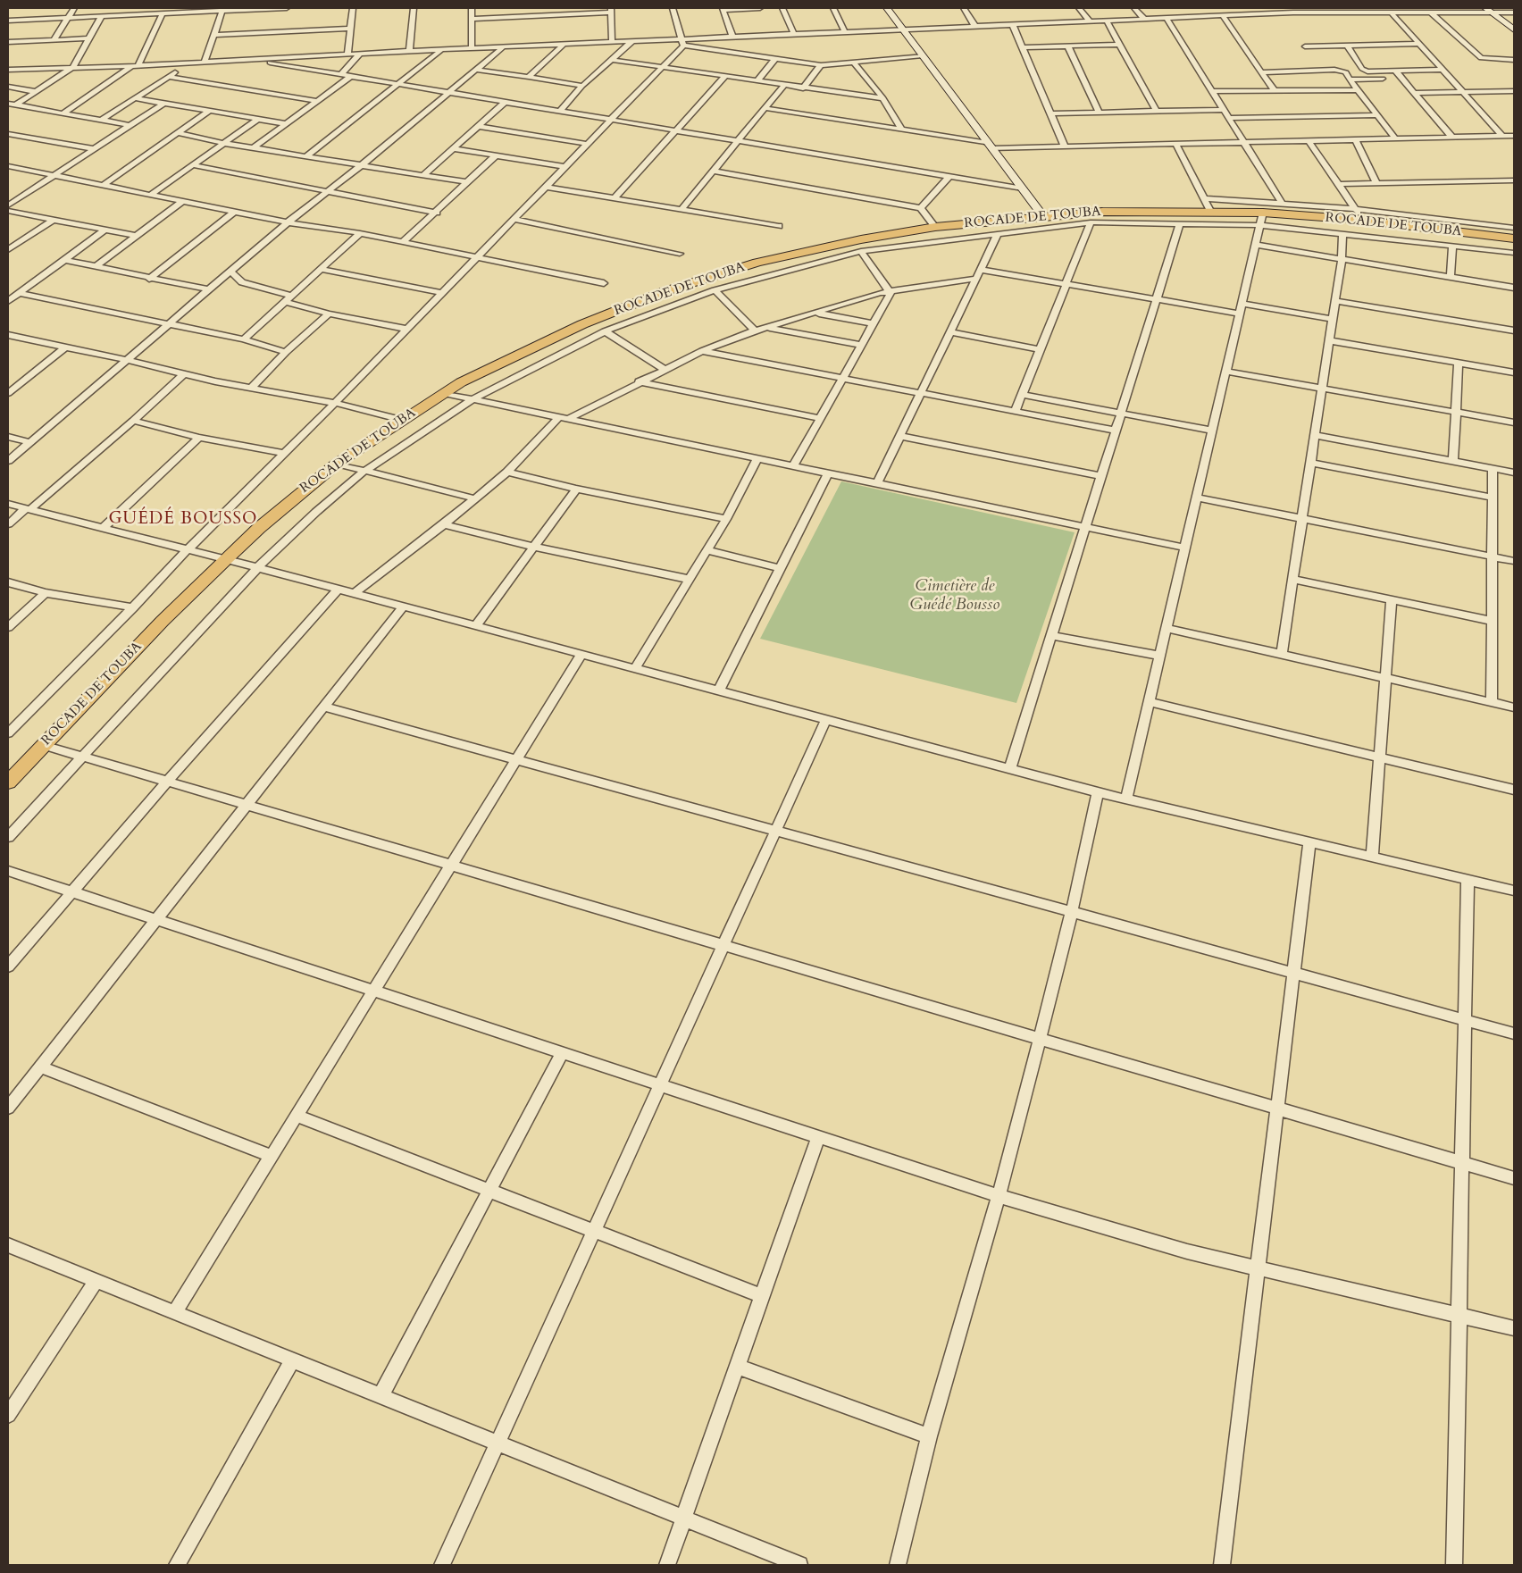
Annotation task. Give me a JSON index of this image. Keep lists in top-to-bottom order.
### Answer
{
  "streets": {
    "main road": ["ROCADE DE TOUBA"]
  },
  "districts": ["GUÉDÉ BOUSSO"],
  "parks": ["Cimetière de Guédé Bousso"]
}
